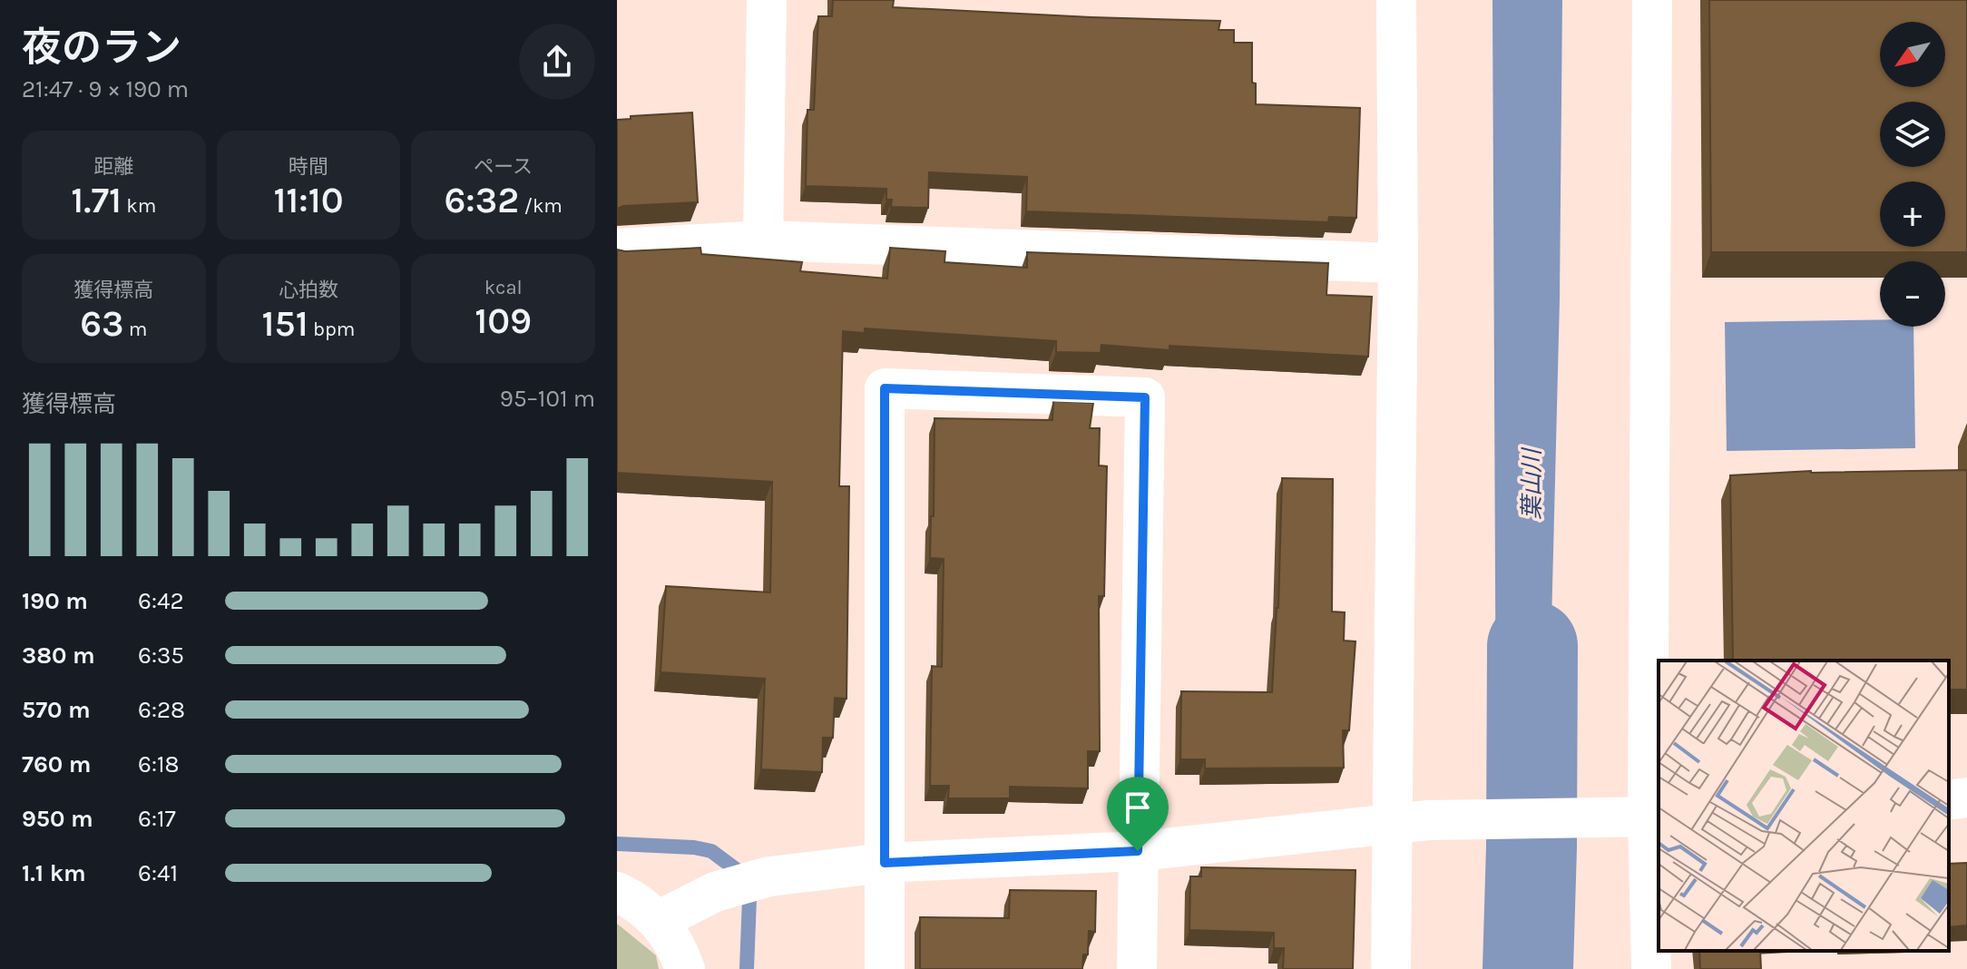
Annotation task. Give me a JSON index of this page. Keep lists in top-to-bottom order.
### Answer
{
  "water": ["葉山川"],
  "north": "bottom left",
  "page": {
    "heading": ["夜のラン", "21:47 · 9 × 190 m"],
    "map_buttons": ["+", "−"],
    "stats": [
      ["距離", "1.71 km"],
      ["時間", "11:10"],
      ["ペース", "6:32 /km"],
      ["獲得標高", "63 m"],
      ["心拍数", "151 bpm"],
      ["kcal", "109"]
    ],
    "chart": ["獲得標高", "95–101 m"],
    "list": [
      {
        "name": "190 m",
        "note": "6:42"
      },
      {
        "name": "380 m",
        "note": "6:35"
      },
      {
        "name": "570 m",
        "note": "6:28"
      },
      {
        "name": "760 m",
        "note": "6:18"
      },
      {
        "name": "950 m",
        "note": "6:17"
      },
      {
        "name": "1.1 km",
        "note": "6:41"
      }
    ]
  }
}
